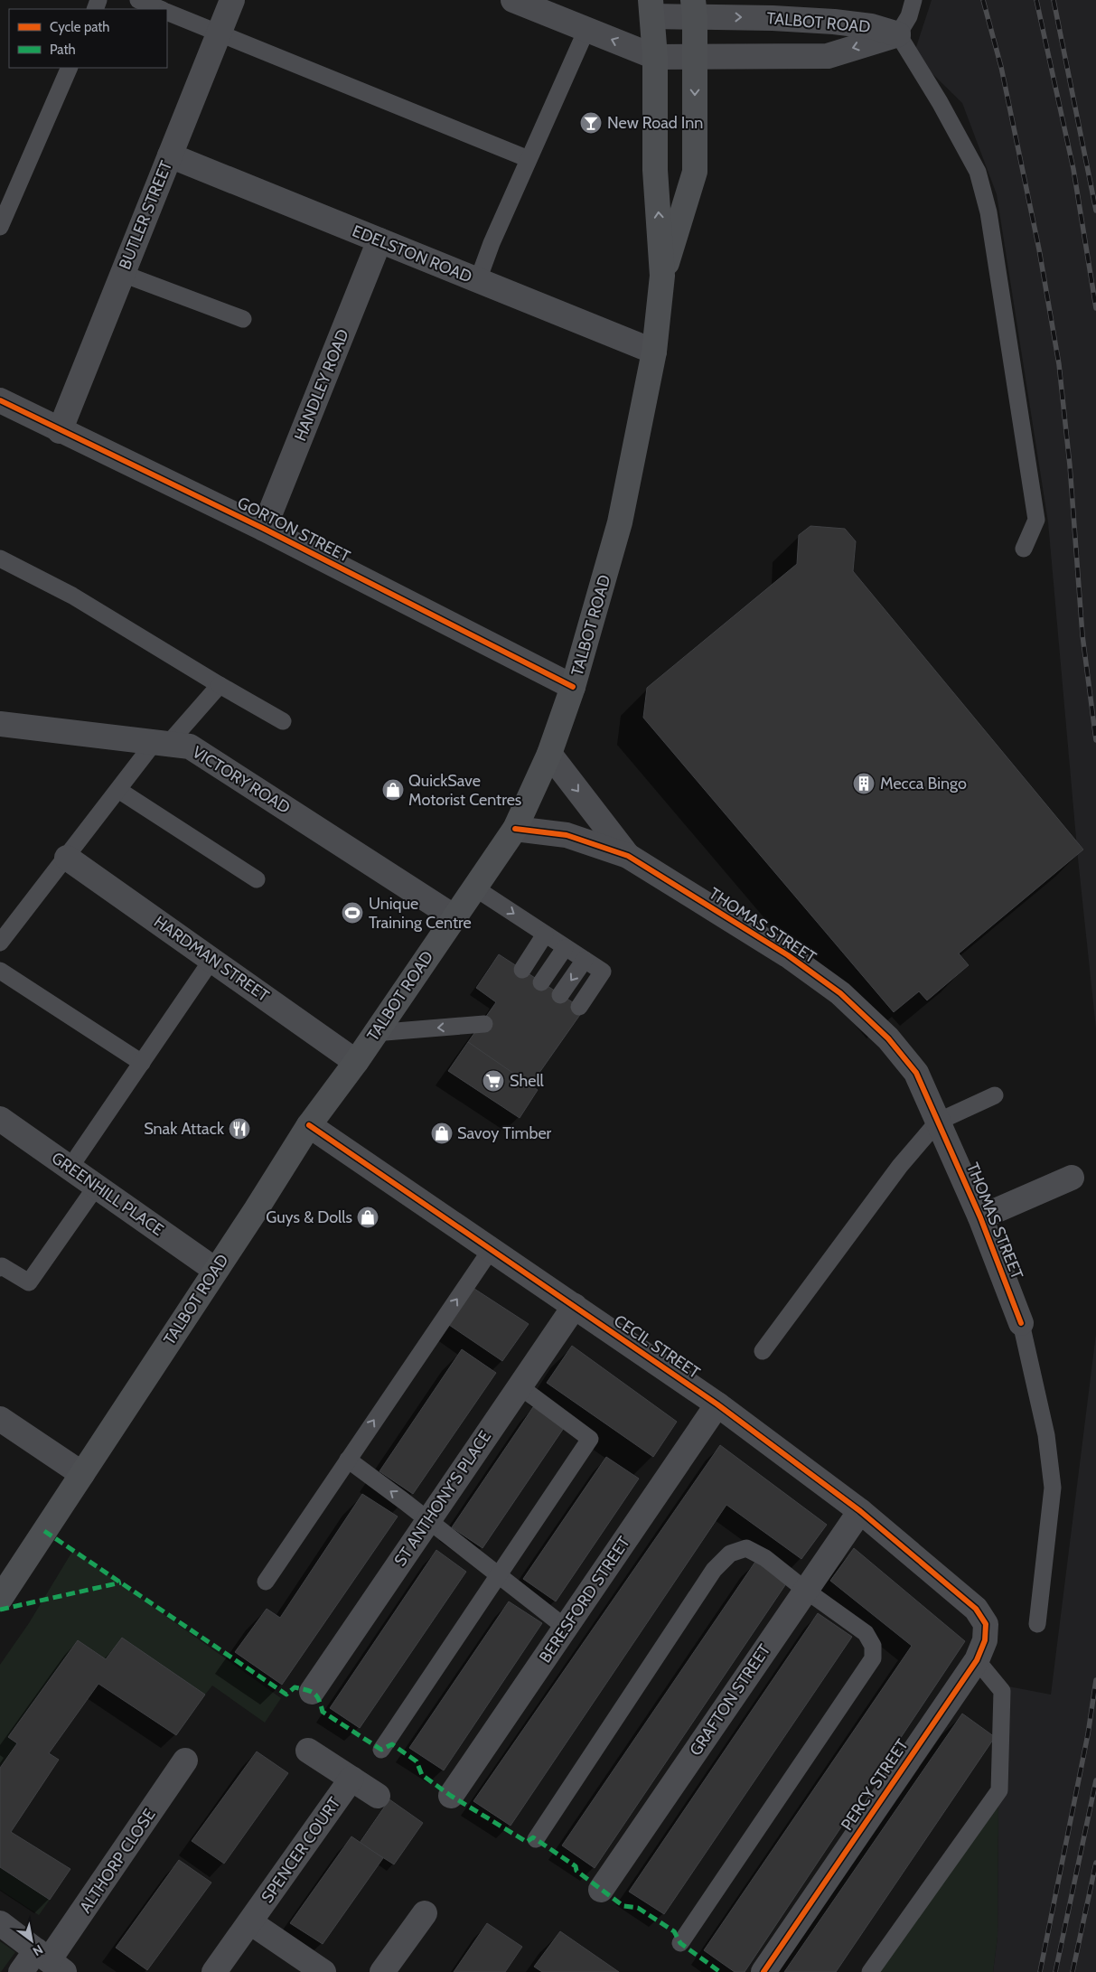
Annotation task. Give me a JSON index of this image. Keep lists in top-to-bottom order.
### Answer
{
  "streets": {
    "main road": ["TALBOT ROAD"],
    "street": [
      "BUTLER STREET",
      "EDELSTON ROAD",
      "HANDLEY ROAD",
      "GORTON STREET",
      "VICTORY ROAD",
      "THOMAS STREET",
      "HARDMAN STREET",
      "GREENHILL PLACE",
      "CECIL STREET",
      "ST ANTHONY'S PLACE",
      "BERESFORD STREET",
      "GRAFTON STREET",
      "PERCY STREET",
      "SPENCER COURT",
      "ALTHORP CLOSE"
    ]
  },
  "crossings": [
    ["TALBOT ROAD", "EDELSTON ROAD"],
    ["TALBOT ROAD", "GORTON STREET"],
    ["TALBOT ROAD", "VICTORY ROAD"],
    ["TALBOT ROAD", "THOMAS STREET"],
    ["TALBOT ROAD", "HARDMAN STREET"],
    ["TALBOT ROAD", "GREENHILL PLACE"],
    ["TALBOT ROAD", "CECIL STREET"],
    ["BUTLER STREET", "EDELSTON ROAD"],
    ["BUTLER STREET", "GORTON STREET"],
    ["EDELSTON ROAD", "HANDLEY ROAD"],
    ["HANDLEY ROAD", "GORTON STREET"],
    ["CECIL STREET", "ST ANTHONY'S PLACE"],
    ["CECIL STREET", "BERESFORD STREET"],
    ["CECIL STREET", "GRAFTON STREET"],
    ["CECIL STREET", "PERCY STREET"]
  ],
  "places": {
    "bar": ["New Road Inn"],
    "building": ["Mecca Bingo"],
    "shop": ["QuickSave Motorist Centres", "Savoy Timber", "Guys & Dolls"],
    "sports": ["Unique Training Centre"],
    "supermarket": ["Shell"],
    "restaurant": ["Snak Attack"]
  },
  "legend": ["Cycle path", "Path"],
  "north": "bottom right"
}
